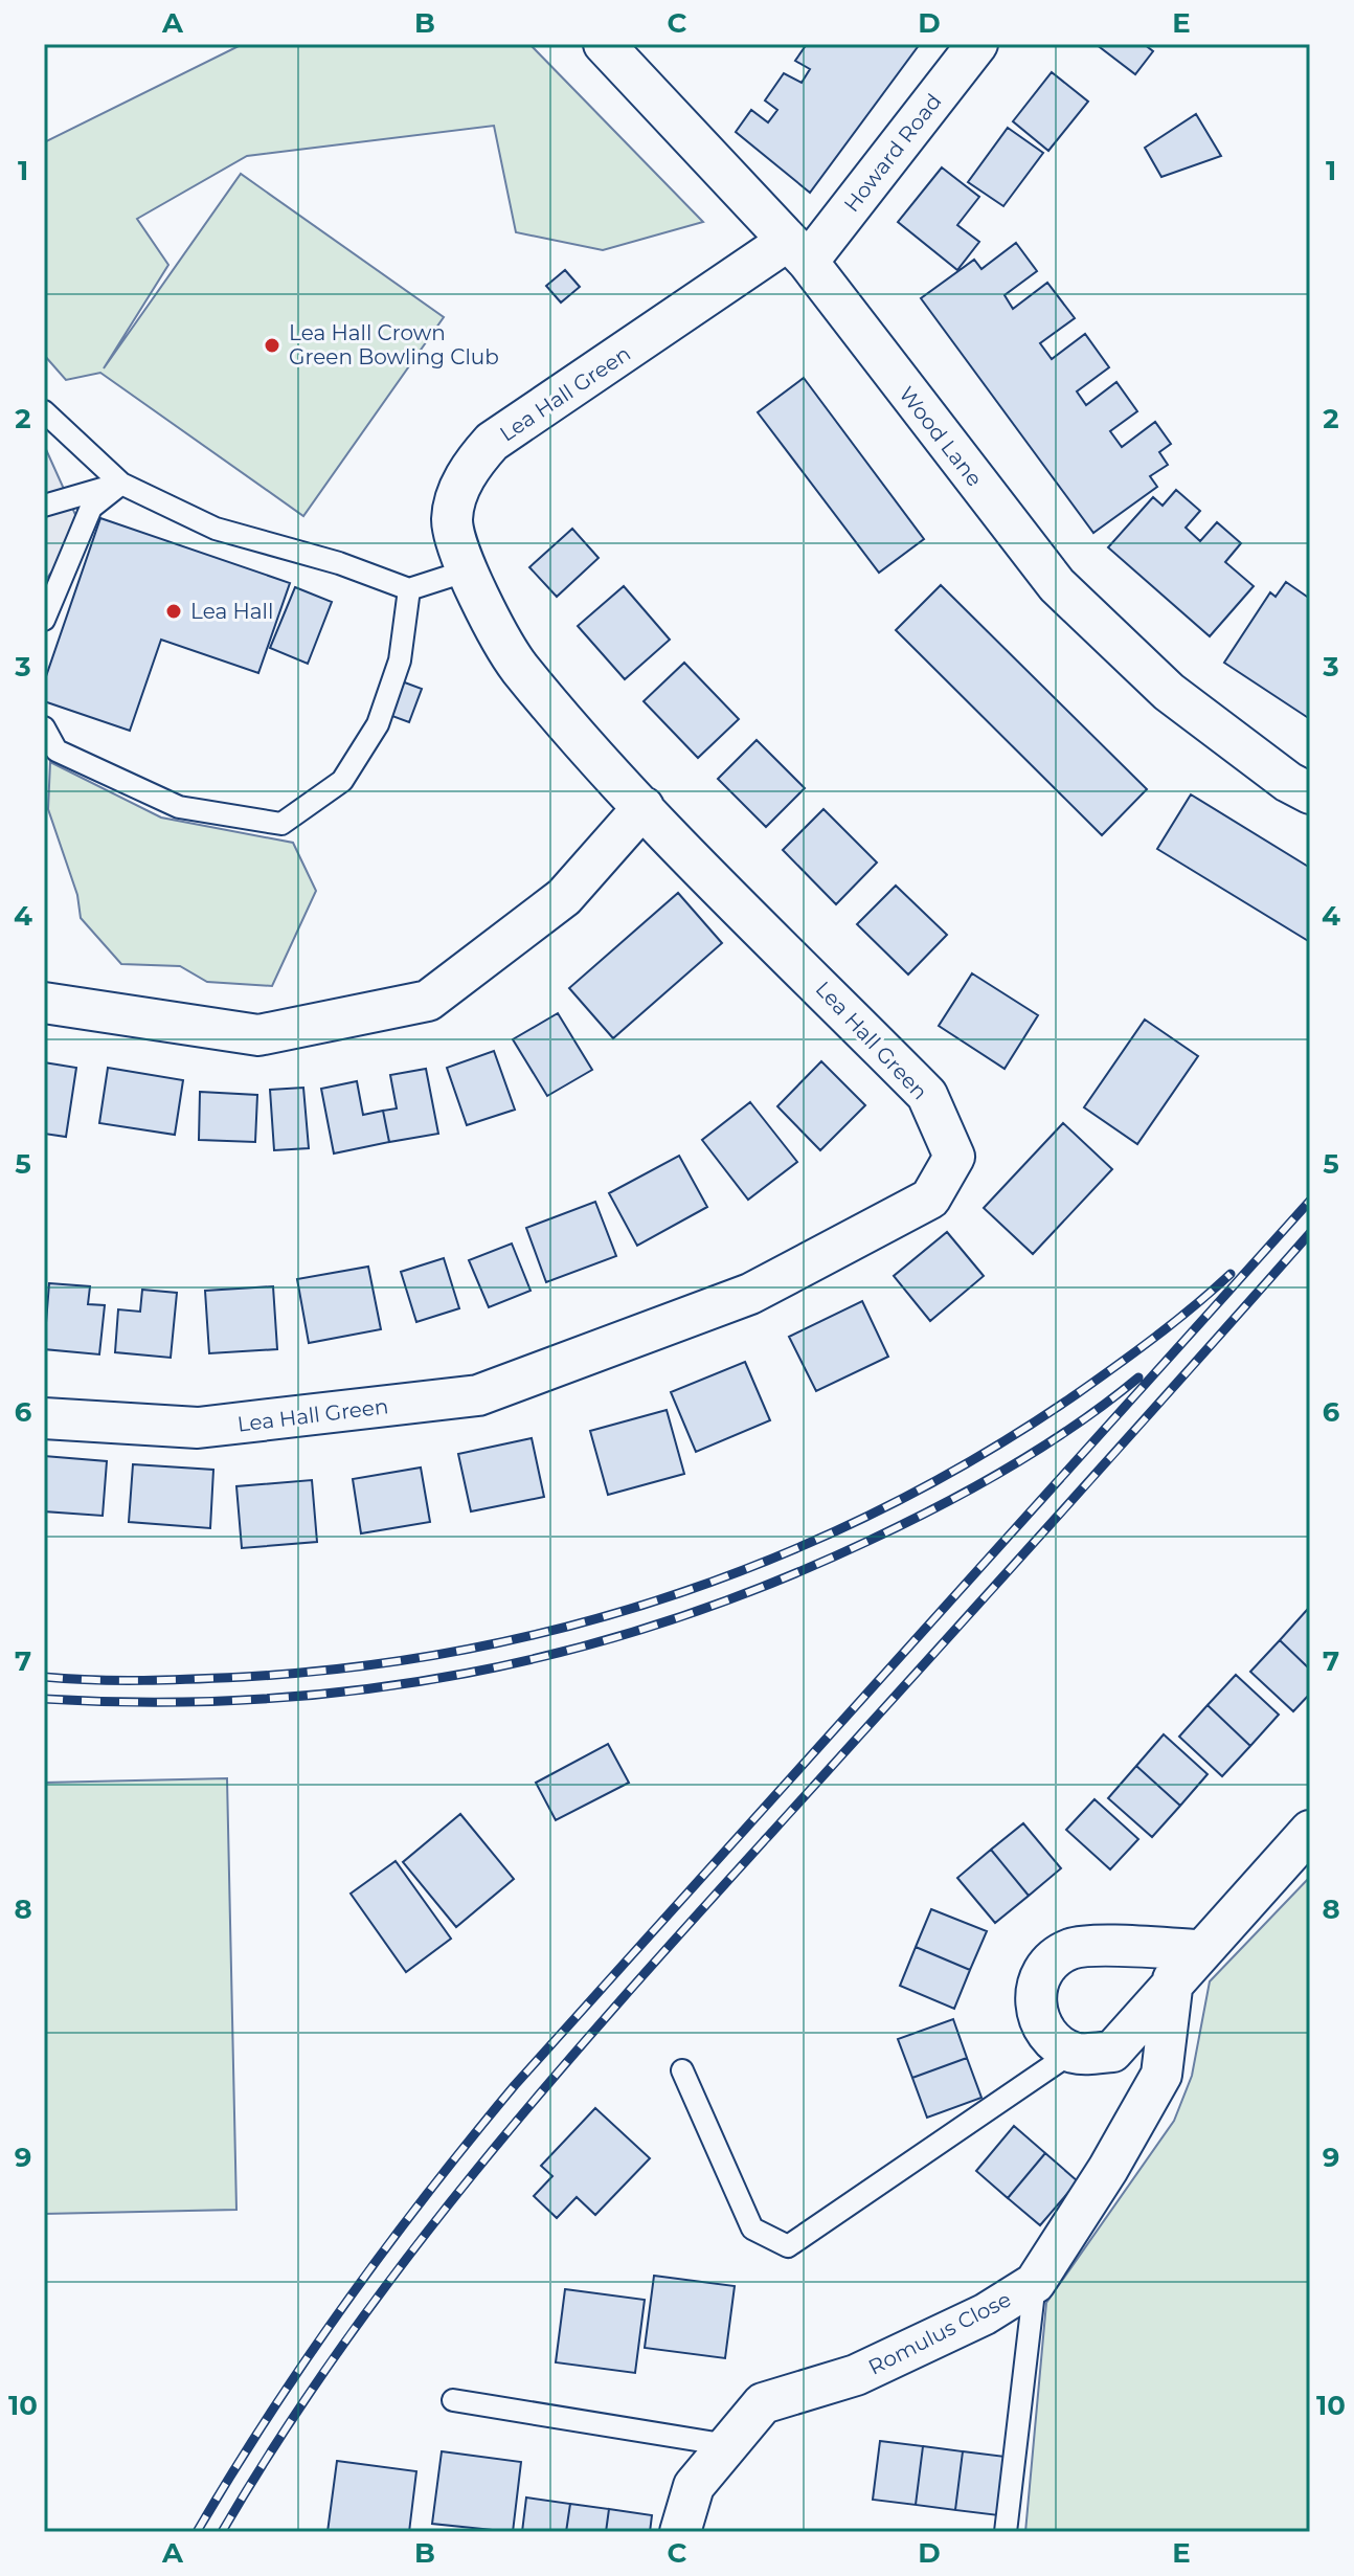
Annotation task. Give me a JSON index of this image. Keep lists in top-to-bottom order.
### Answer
{
  "streets": {
    "street": [
      "Howard Road",
      "Lea Hall Green",
      "Wood Lane",
      "Romulus Close"
    ]
  },
  "crossings": [
    ["Howard Road", "Lea Hall Green"],
    ["Howard Road", "Wood Lane"],
    ["Lea Hall Green", "Wood Lane"]
  ],
  "places": ["Lea Hall Crown Green Bowling Club", "Lea Hall"],
  "grid": {
    "columns": [
      "A",
      "B",
      "C",
      "D",
      "E"
    ],
    "rows": [
      "1",
      "2",
      "3",
      "4",
      "5",
      "6",
      "7",
      "8",
      "9",
      "10"
    ]
  }
}
